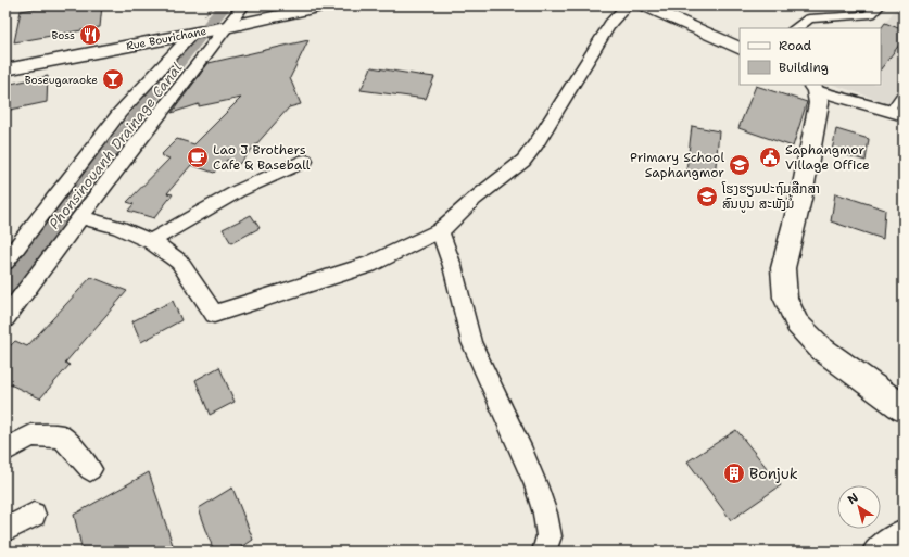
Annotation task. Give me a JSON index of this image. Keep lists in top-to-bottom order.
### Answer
{
  "streets": {
    "street": ["Rue Bourichane"]
  },
  "water": ["Phonsinouanh Drainage Canal"],
  "places": {
    "restaurant": ["Boss"],
    "bar": ["Boseugaraoke"],
    "cafe": ["Lao J Brothers Cafe & Baseball"],
    "public building": ["Saphangmor Village Office"],
    "school or university": ["Primary School Saphangmor", "ໂຮງຮຽນປະຖົມສືກສາ ສົນບູນ ສະພັງມໍ້"],
    "building": ["Bonjuk"]
  },
  "legend": ["Road", "Building"],
  "north": "top left"
}
